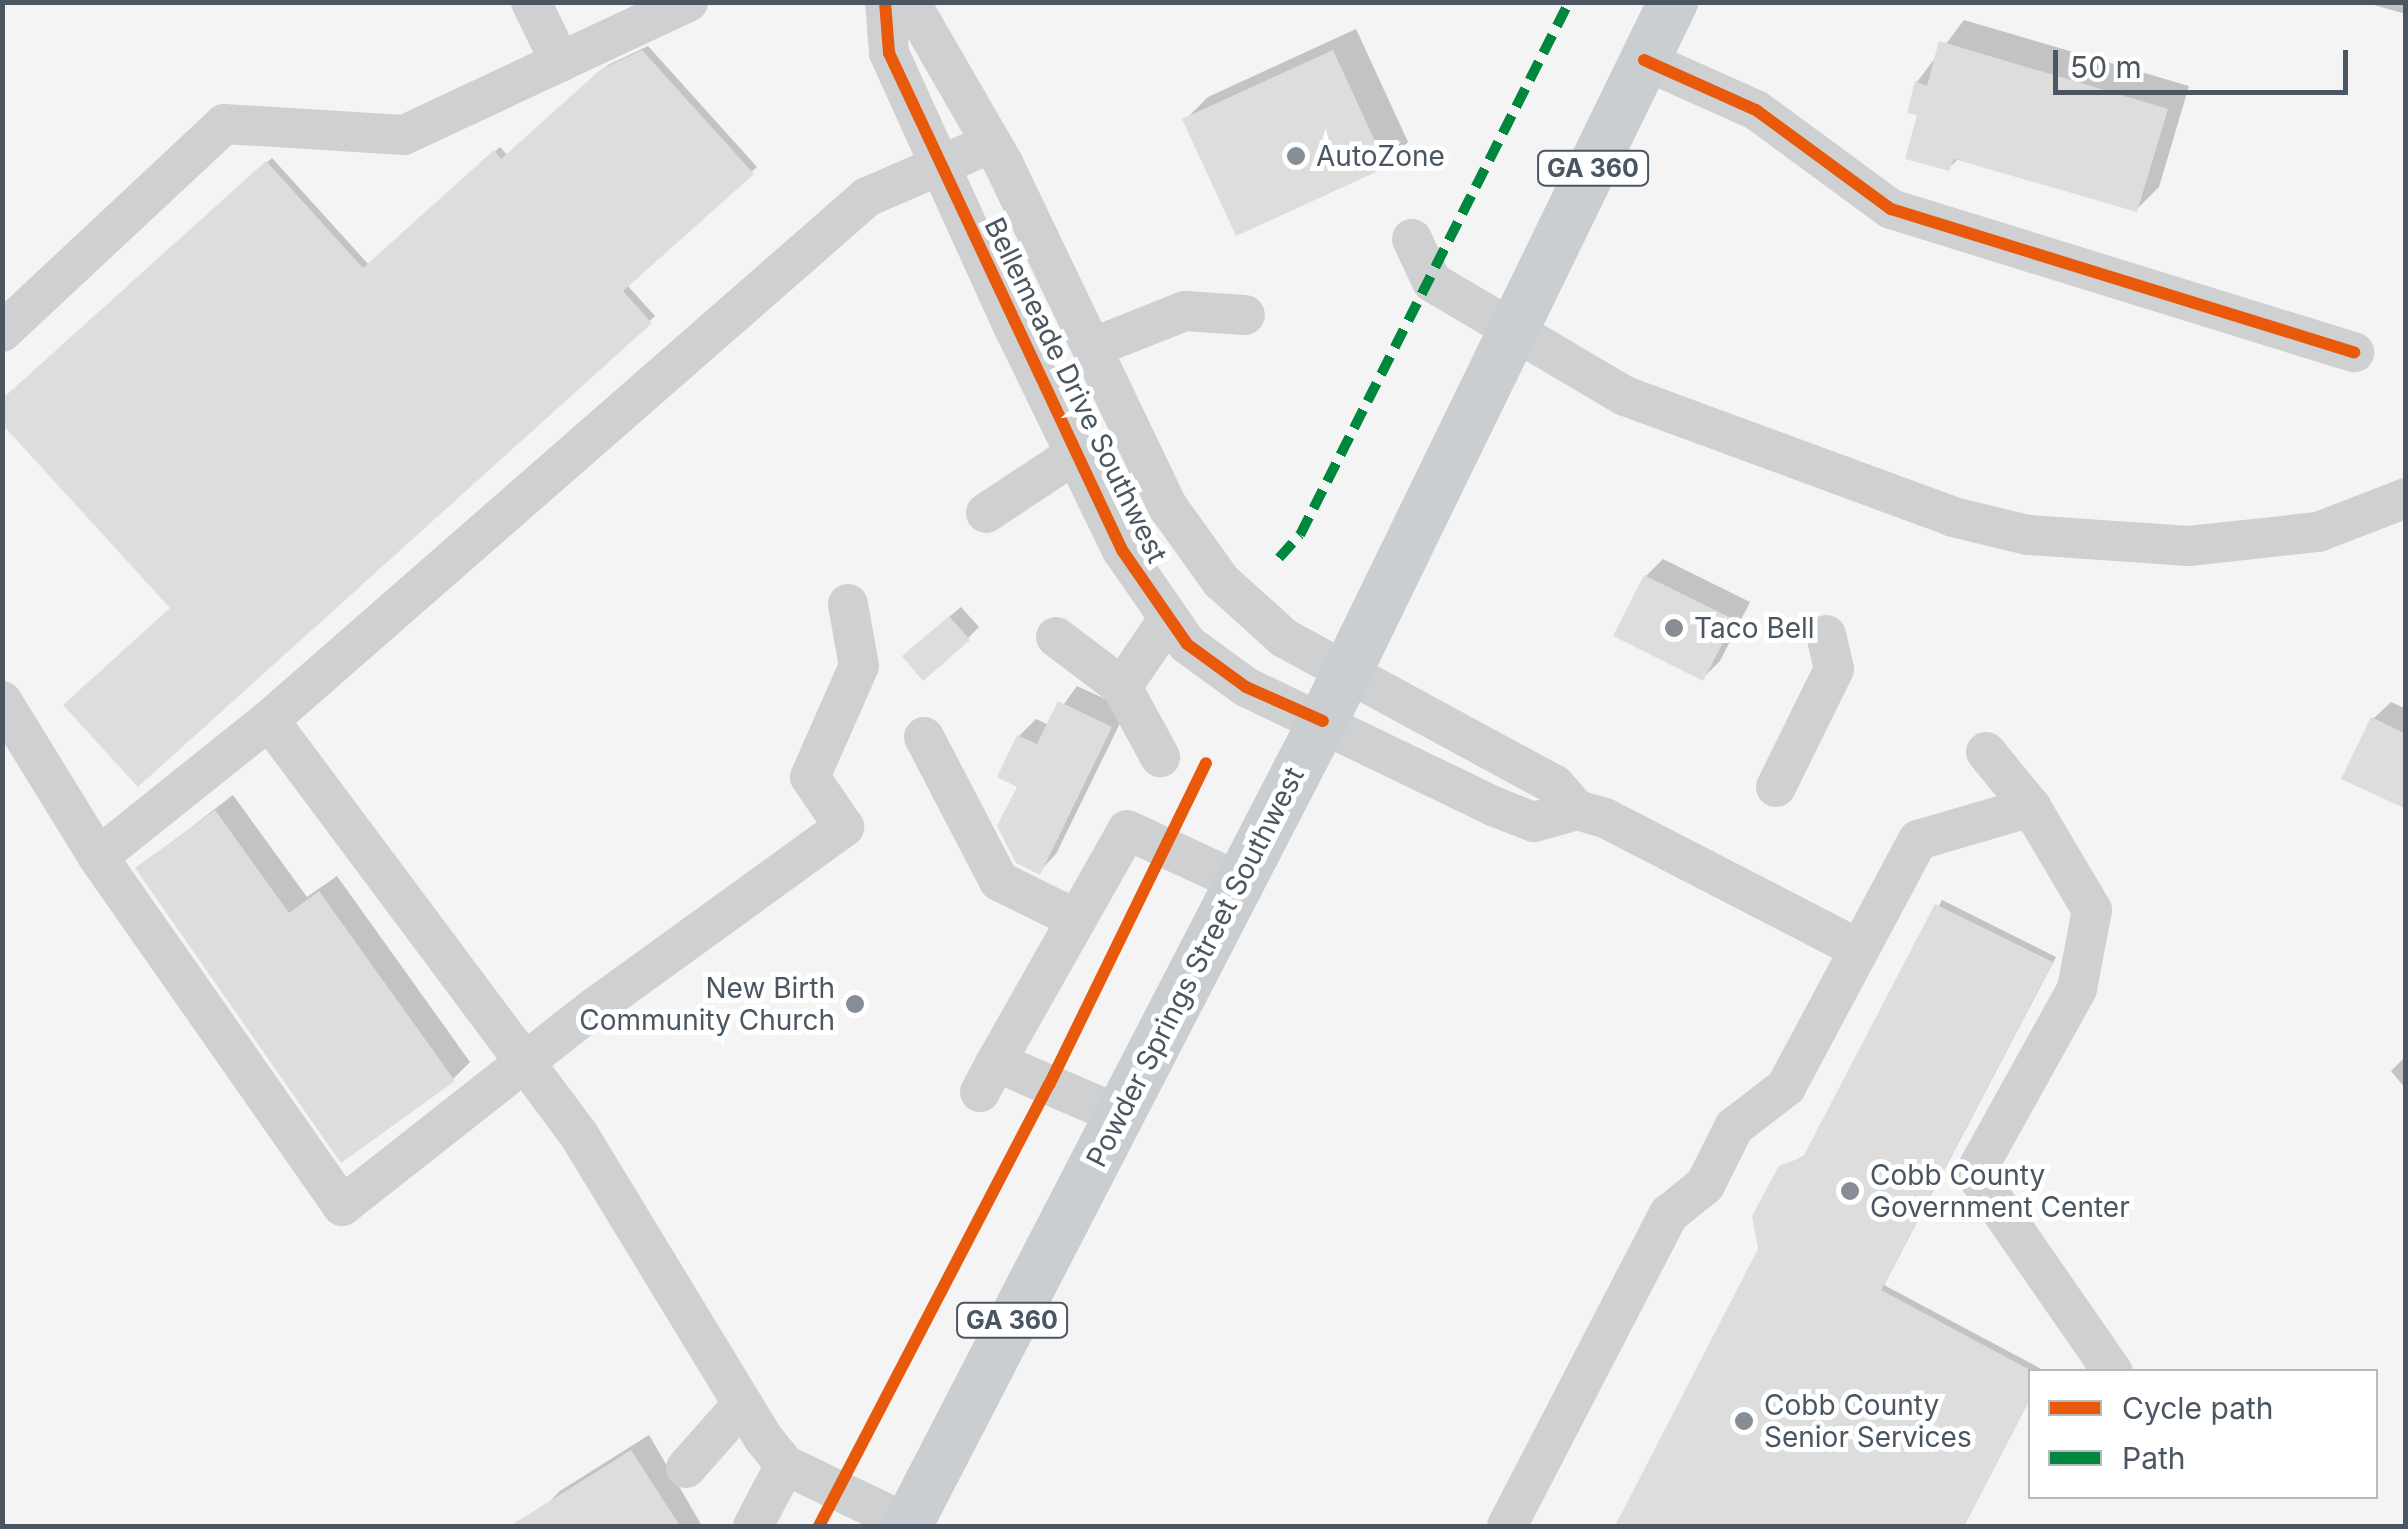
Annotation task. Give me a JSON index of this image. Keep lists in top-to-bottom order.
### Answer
{
  "streets": {
    "main road": ["GA 360", "Powder Springs Street Southwest"],
    "street": ["Bellemeade Drive Southwest"]
  },
  "crossings": [
    ["GA 360", "Powder Springs Street Southwest"],
    ["Bellemeade Drive Southwest", "Powder Springs Street Southwest"]
  ],
  "places": [
    "AutoZone",
    "Taco Bell",
    "New Birth Community Church",
    "Cobb County Government Center",
    "Cobb County Senior Services"
  ],
  "legend": ["Cycle path", "Path"],
  "scale_bar": "50 m"
}
